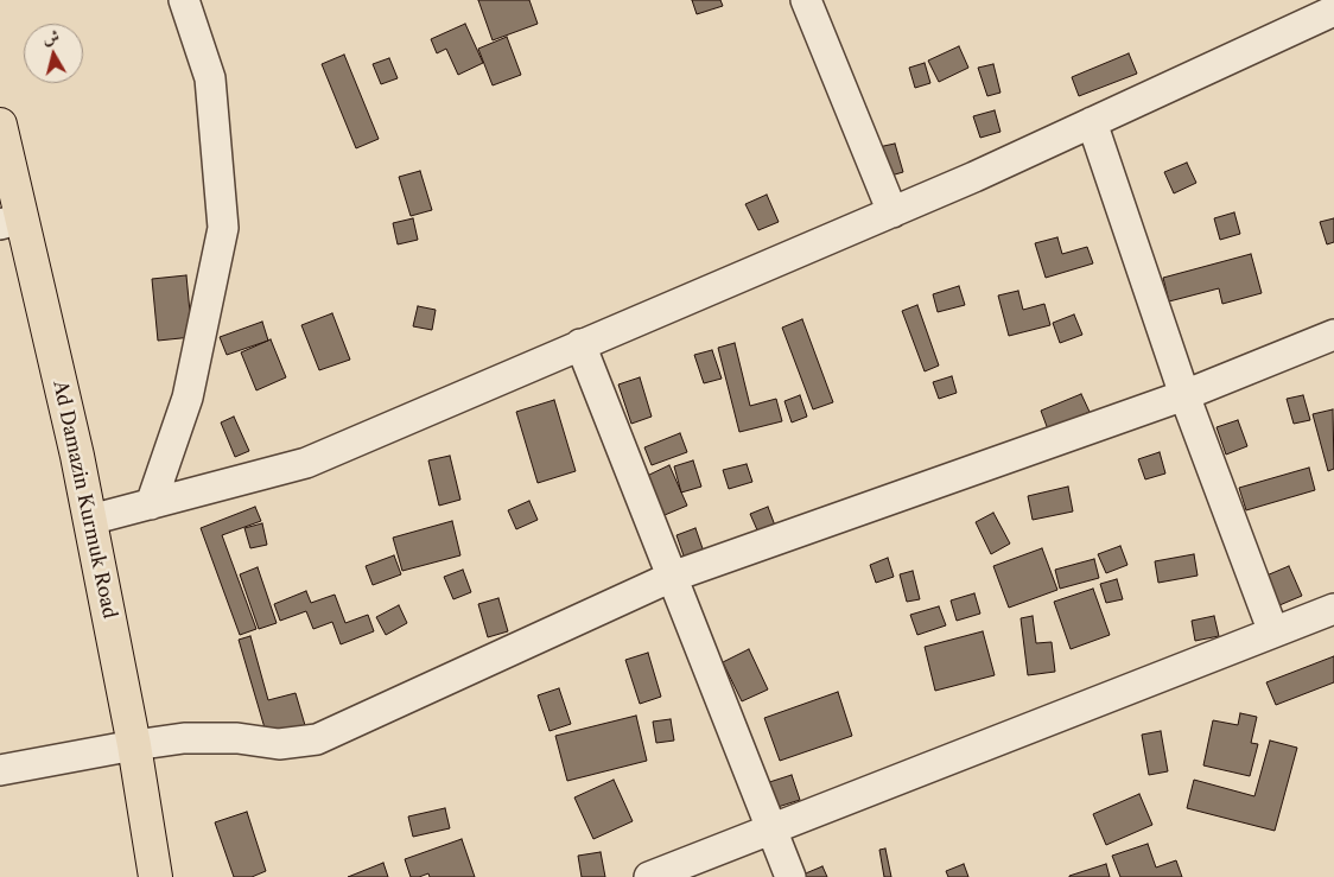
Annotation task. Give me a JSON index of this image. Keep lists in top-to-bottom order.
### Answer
{
  "streets": {
    "highway": ["Ad Damazin Kurmuk Road"]
  },
  "north": "top"
}
